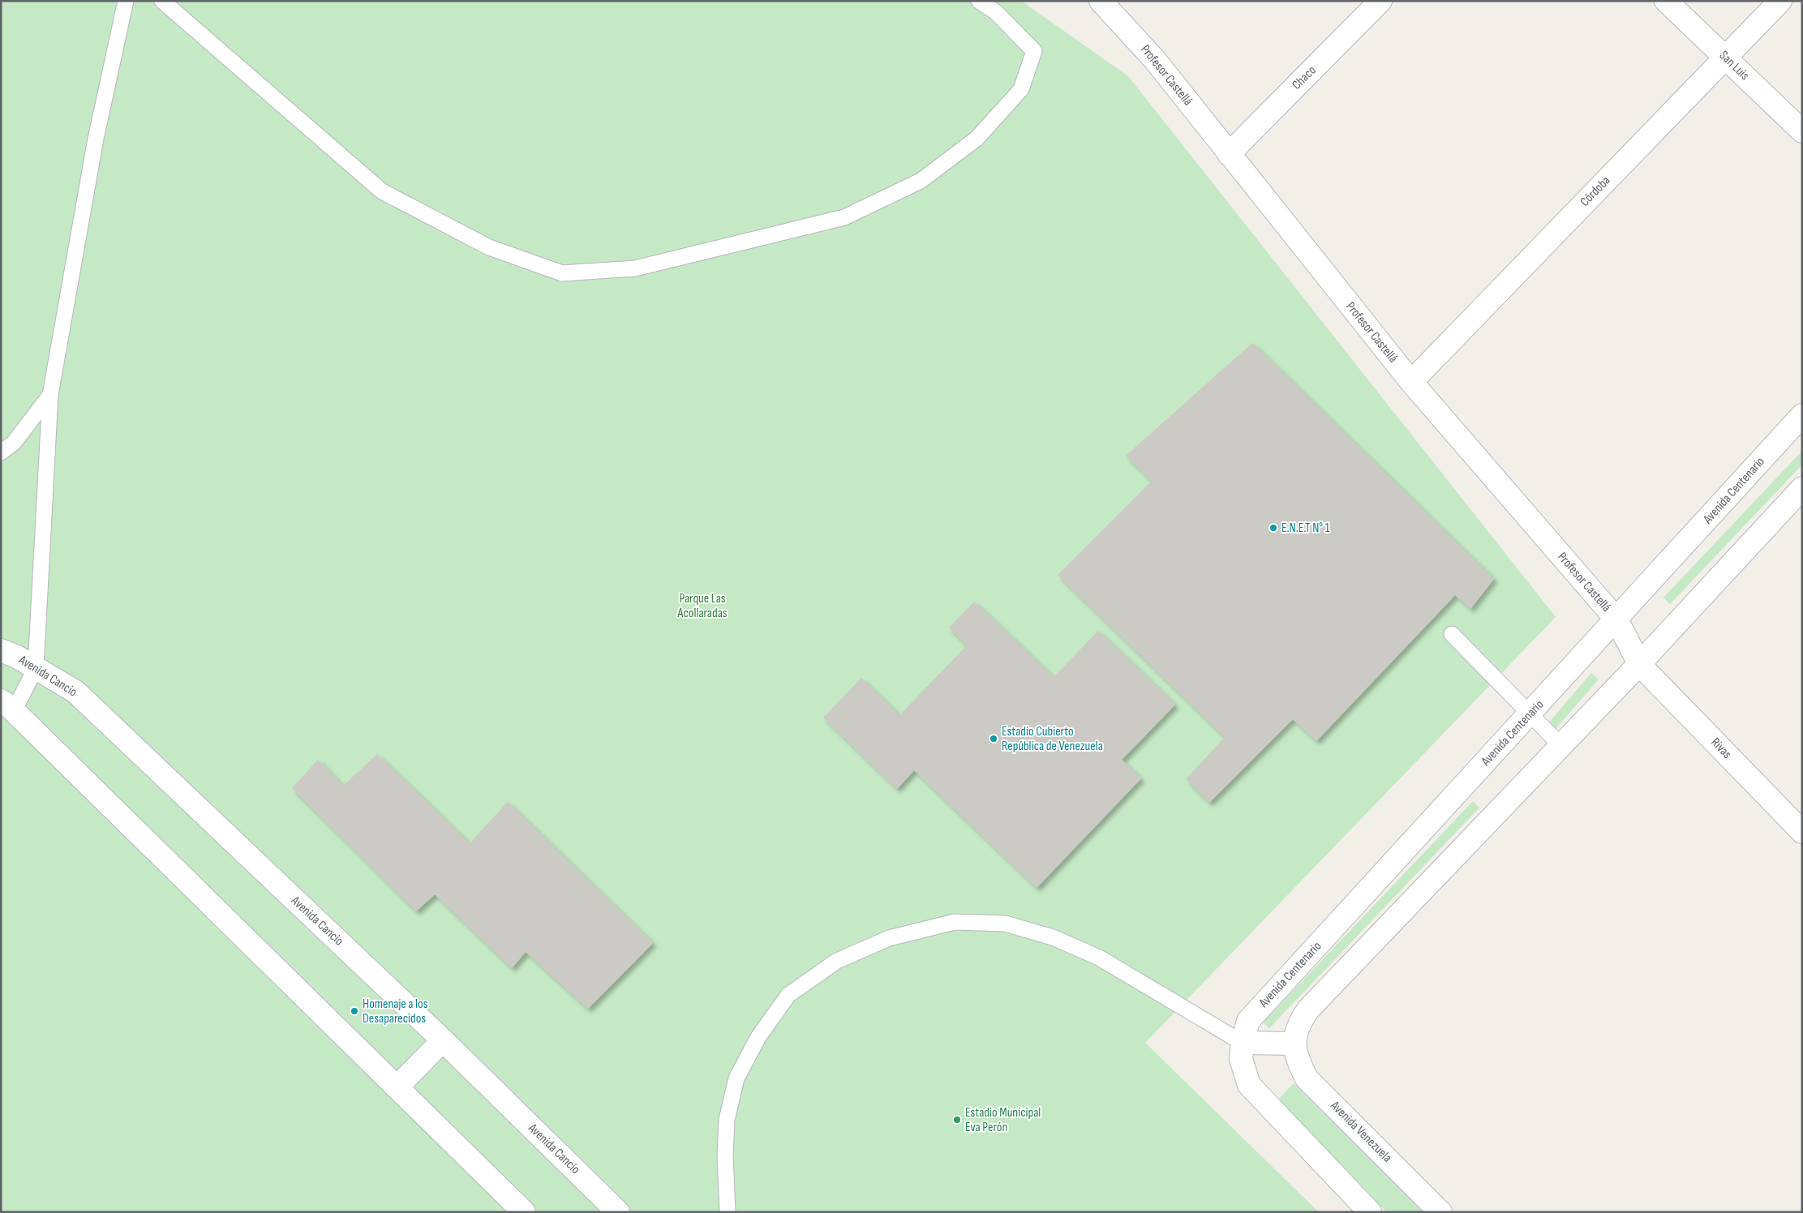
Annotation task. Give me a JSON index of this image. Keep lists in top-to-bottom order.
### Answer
{
  "streets": {
    "street": [
      "San Luis",
      "Profesor Castellá",
      "Chaco",
      "Córdoba",
      "Avenida Centenario",
      "Avenida Cancio",
      "Rivas",
      "Avenida Venezuela"
    ]
  },
  "crossings": [
    ["San Luis", "Córdoba"],
    ["Profesor Castellá", "Chaco"],
    ["Profesor Castellá", "Córdoba"],
    ["Profesor Castellá", "Avenida Centenario"],
    ["Profesor Castellá", "Rivas"]
  ],
  "parks": ["Parque Las Acollaradas"],
  "places": [
    "E.N.E.T N° 1",
    "Estadio Cubierto República de Venezuela",
    "Homenaje a los Desaparecidos",
    "Estadio Municipal Eva Perón"
  ]
}
